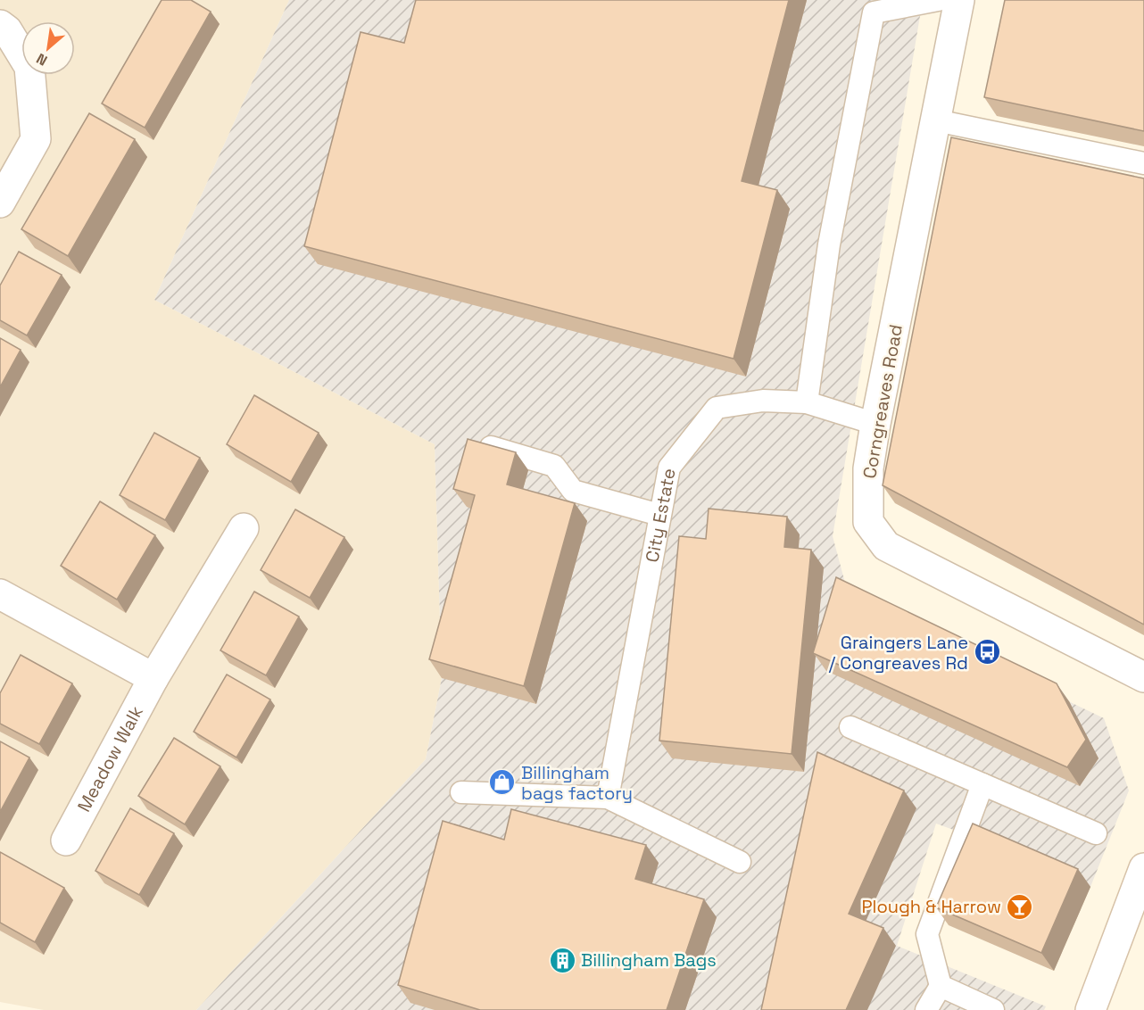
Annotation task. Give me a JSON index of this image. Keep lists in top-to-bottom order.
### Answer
{
  "streets": {
    "street": ["Corngreaves Road", "Meadow Walk"],
    "lane": ["City Estate"]
  },
  "crossings": [
    ["Corngreaves Road", "City Estate"]
  ],
  "places": {
    "bus stop": ["Graingers Lane / Congreaves Rd"],
    "shop": ["Billingham bags factory"],
    "bar": ["Plough & Harrow"],
    "building": ["Billingham Bags"]
  },
  "north": "bottom left"
}
